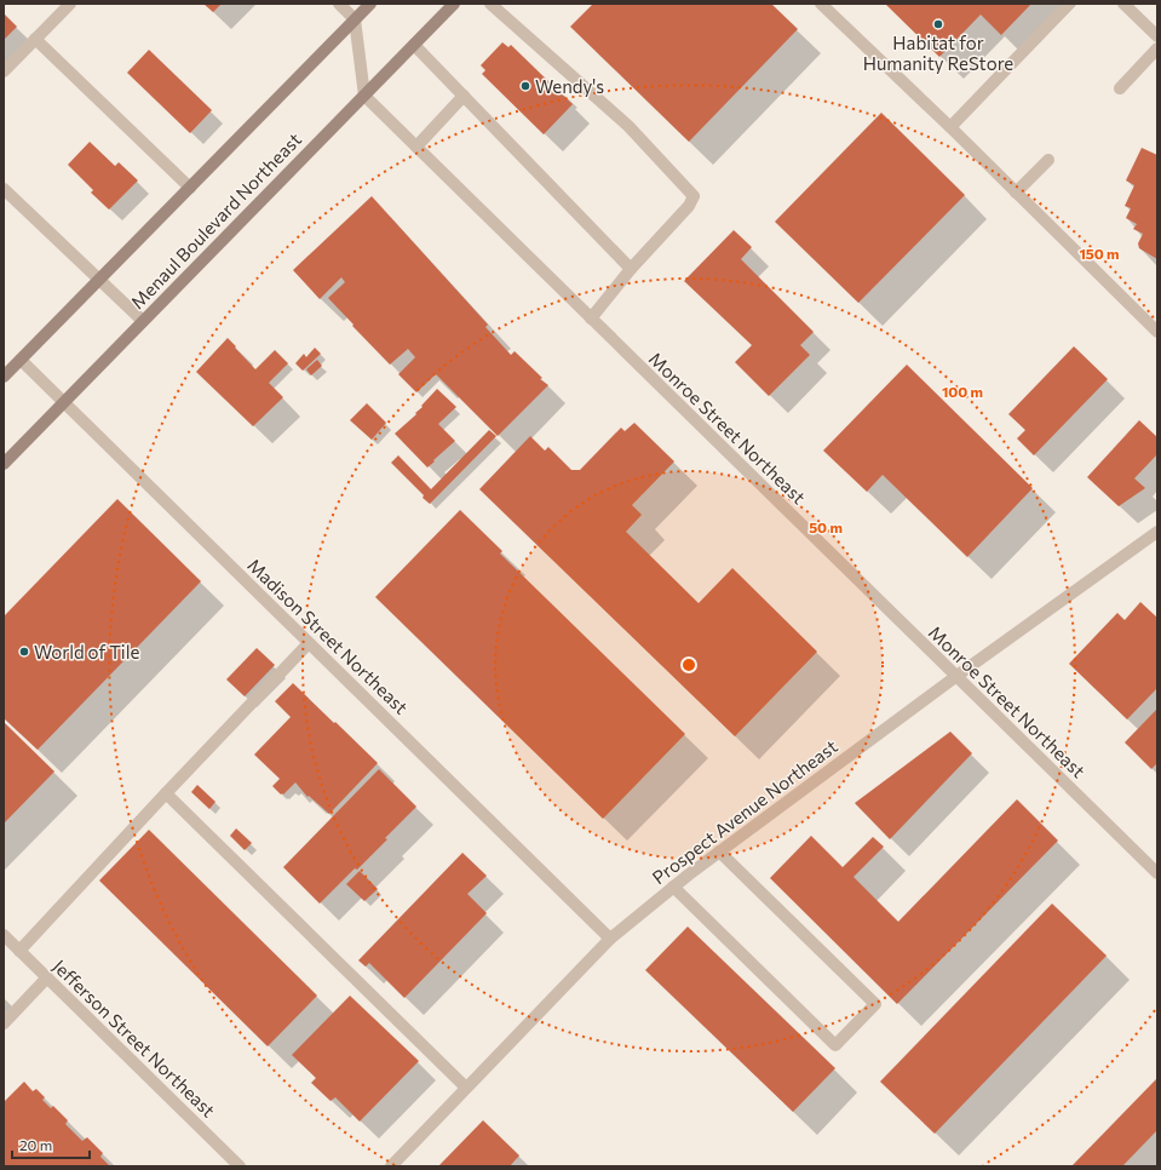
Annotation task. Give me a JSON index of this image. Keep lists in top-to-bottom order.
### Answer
{
  "streets": {
    "main road": ["Menaul Boulevard Northeast"],
    "street": [
      "Monroe Street Northeast",
      "Madison Street Northeast",
      "Prospect Avenue Northeast",
      "Jefferson Street Northeast"
    ]
  },
  "crossings": [
    ["Menaul Boulevard Northeast", "Monroe Street Northeast"],
    ["Menaul Boulevard Northeast", "Madison Street Northeast"],
    ["Monroe Street Northeast", "Prospect Avenue Northeast"],
    ["Madison Street Northeast", "Prospect Avenue Northeast"]
  ],
  "places": ["Habitat for Humanity ReStore", "Wendy's", "World of Tile"],
  "scale_bar": "20 m",
  "rings": ["150 m", "100 m", "50 m"]
}
